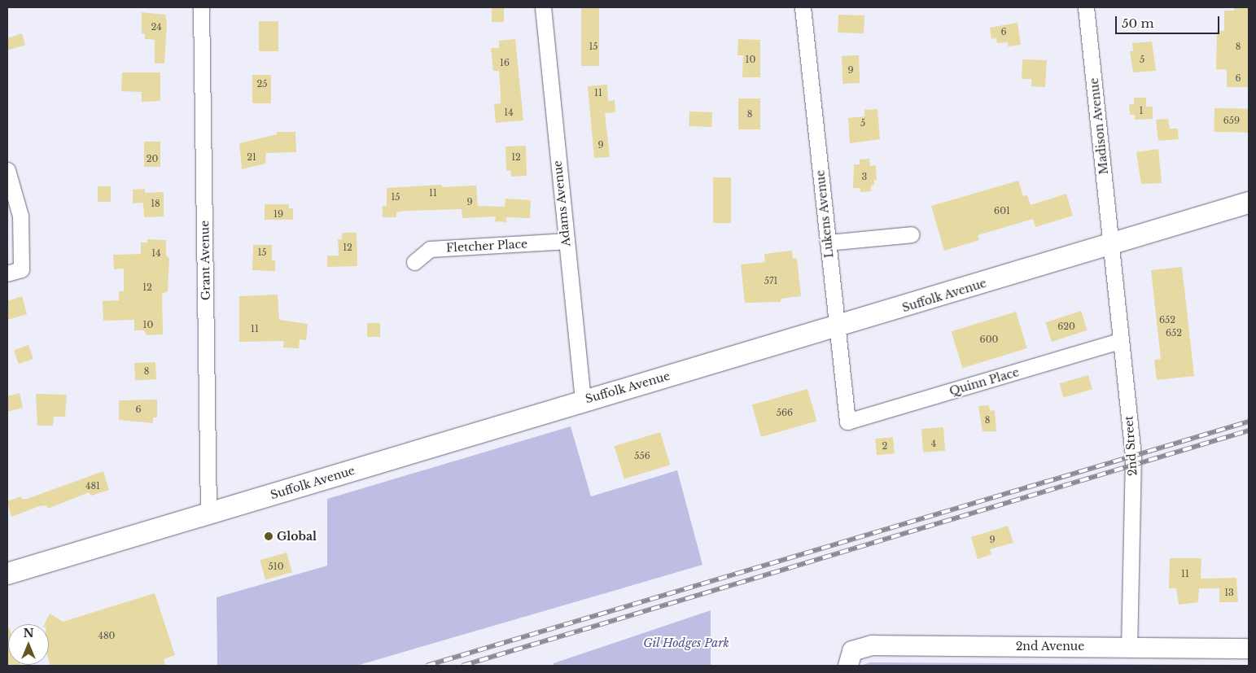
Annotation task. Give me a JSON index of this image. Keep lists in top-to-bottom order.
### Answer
{
  "streets": {
    "main road": ["Suffolk Avenue"],
    "street": [
      "Madison Avenue",
      "Adams Avenue",
      "Lukens Avenue",
      "Fletcher Place",
      "Grant Avenue",
      "Quinn Place",
      "2nd Street",
      "2nd Avenue"
    ]
  },
  "crossings": [
    ["Madison Avenue", "Suffolk Avenue"],
    ["Madison Avenue", "2nd Street"],
    ["Adams Avenue", "Fletcher Place"],
    ["Adams Avenue", "Suffolk Avenue"],
    ["Lukens Avenue", "Suffolk Avenue"],
    ["Lukens Avenue", "Quinn Place"],
    ["Grant Avenue", "Suffolk Avenue"],
    ["Suffolk Avenue", "2nd Street"],
    ["Quinn Place", "2nd Street"],
    ["2nd Street", "2nd Avenue"]
  ],
  "parks": ["Gil Hodges Park"],
  "places": ["Global"],
  "house_numbers": [
    "24",
    "6",
    "15",
    "8",
    "10",
    "5",
    "16",
    "9",
    "6",
    "25",
    "11",
    "1",
    "14",
    "8",
    "659",
    "5",
    "9",
    "21",
    "12",
    "20",
    "3",
    "11",
    "15",
    "9",
    "18",
    "601",
    "19",
    "12",
    "15",
    "14",
    "571",
    "12",
    "652",
    "10",
    "620",
    "11",
    "652",
    "600",
    "8",
    "6",
    "566",
    "8",
    "4",
    "2",
    "556",
    "481",
    "9",
    "510",
    "11",
    "13",
    "480"
  ],
  "scale_bar": "50 m",
  "north": "top"
}
